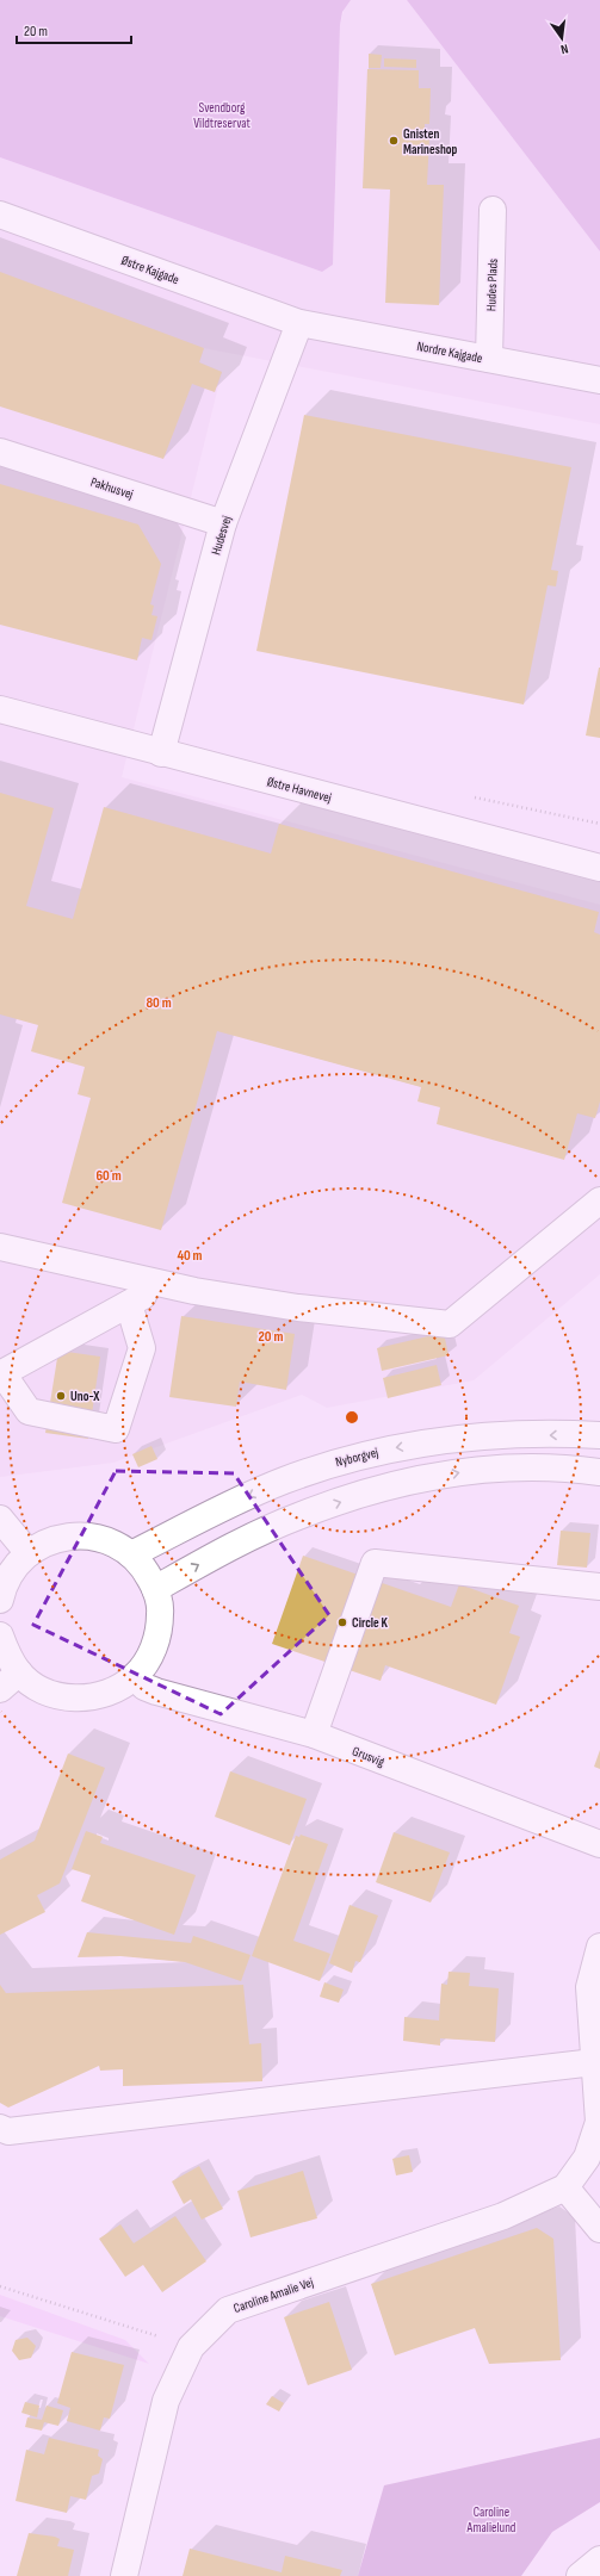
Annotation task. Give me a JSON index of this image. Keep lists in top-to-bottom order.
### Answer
{
  "streets": {
    "street": [
      "Østre Kajgade",
      "Hudes Plads",
      "Nordre Kajgade",
      "Pakhusvej",
      "Hudesvej",
      "Østre Havnevej",
      "Nyborgvej",
      "Grusvig",
      "Caroline Amalie Vej"
    ]
  },
  "crossings": [
    ["Østre Kajgade", "Nordre Kajgade"],
    ["Østre Kajgade", "Hudesvej"],
    ["Hudes Plads", "Nordre Kajgade"],
    ["Nordre Kajgade", "Hudesvej"],
    ["Pakhusvej", "Hudesvej"],
    ["Hudesvej", "Østre Havnevej"]
  ],
  "parks": ["Svendborg Vildtreservat", "Caroline Amalielund"],
  "places": ["Gnisten Marineshop", "Uno-X", "Circle K"],
  "scale_bar": "20 m",
  "north": "bottom",
  "rings": [
    "80 m",
    "60 m",
    "40 m",
    "20 m"
  ]
}
